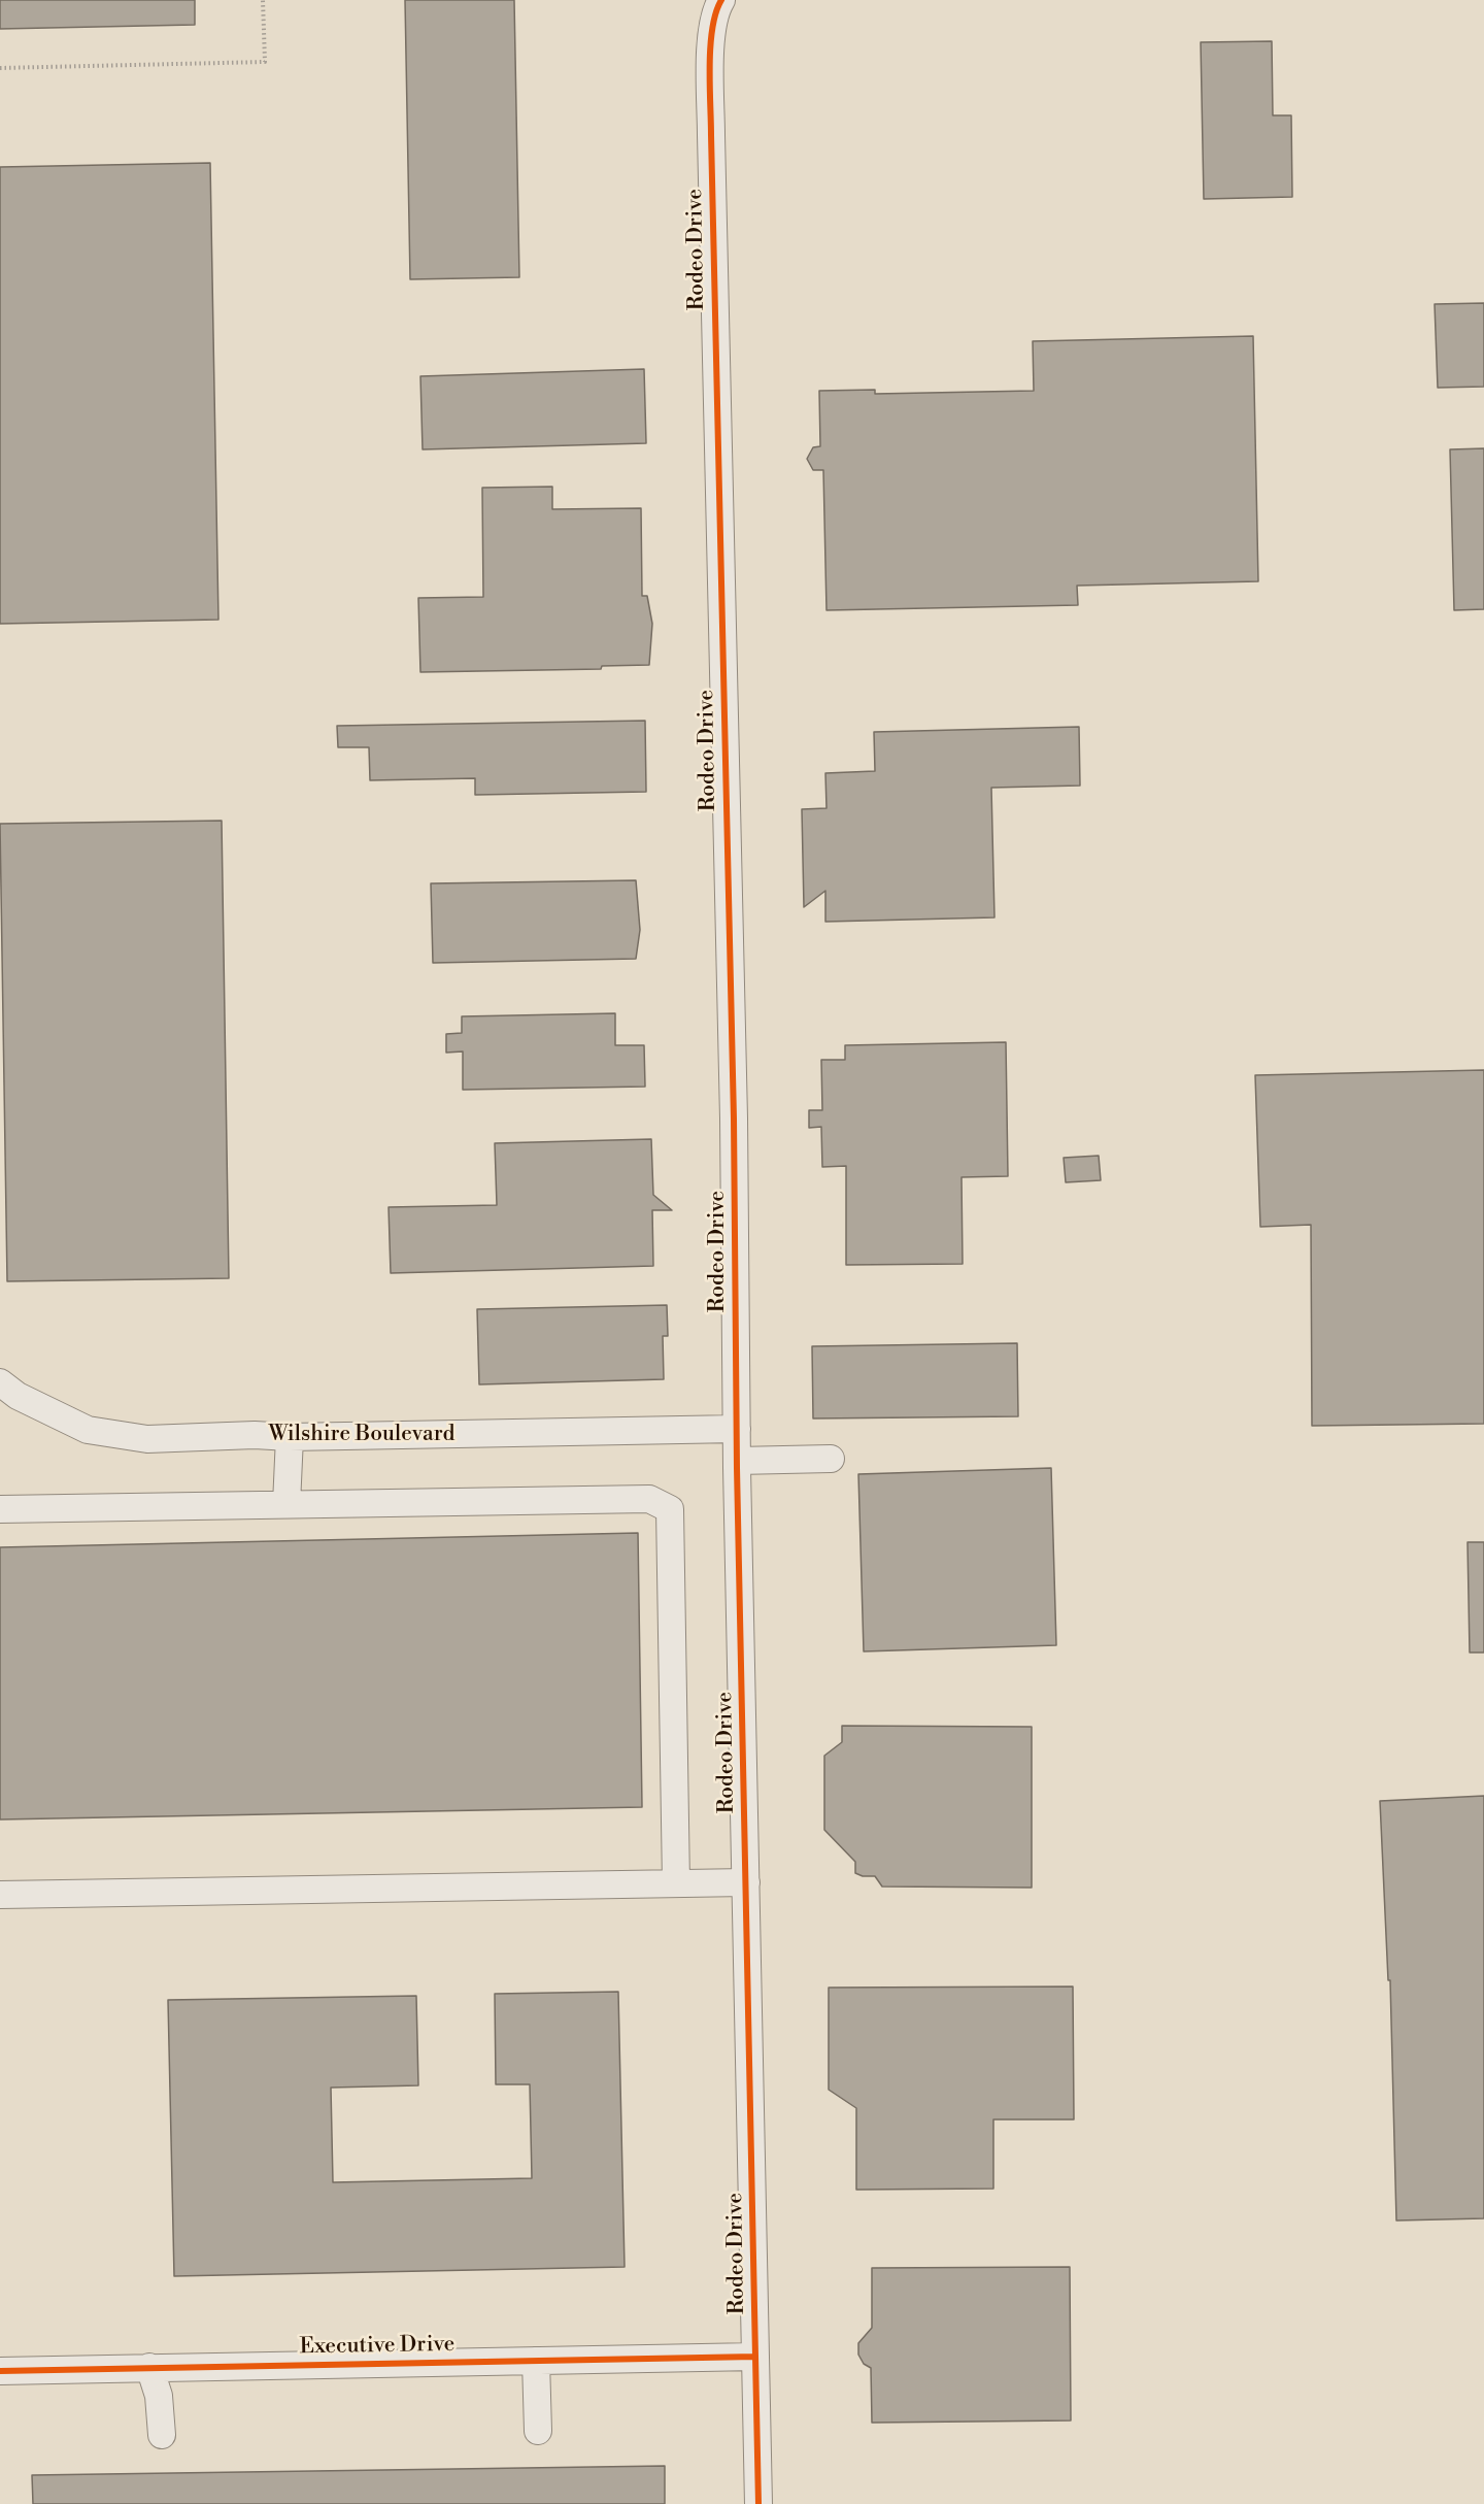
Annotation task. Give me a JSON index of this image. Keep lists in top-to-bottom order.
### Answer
{
  "streets": {
    "street": ["Rodeo Drive", "Wilshire Boulevard", "Executive Drive"]
  },
  "crossings": [
    ["Rodeo Drive", "Wilshire Boulevard"],
    ["Rodeo Drive", "Executive Drive"]
  ]
}
